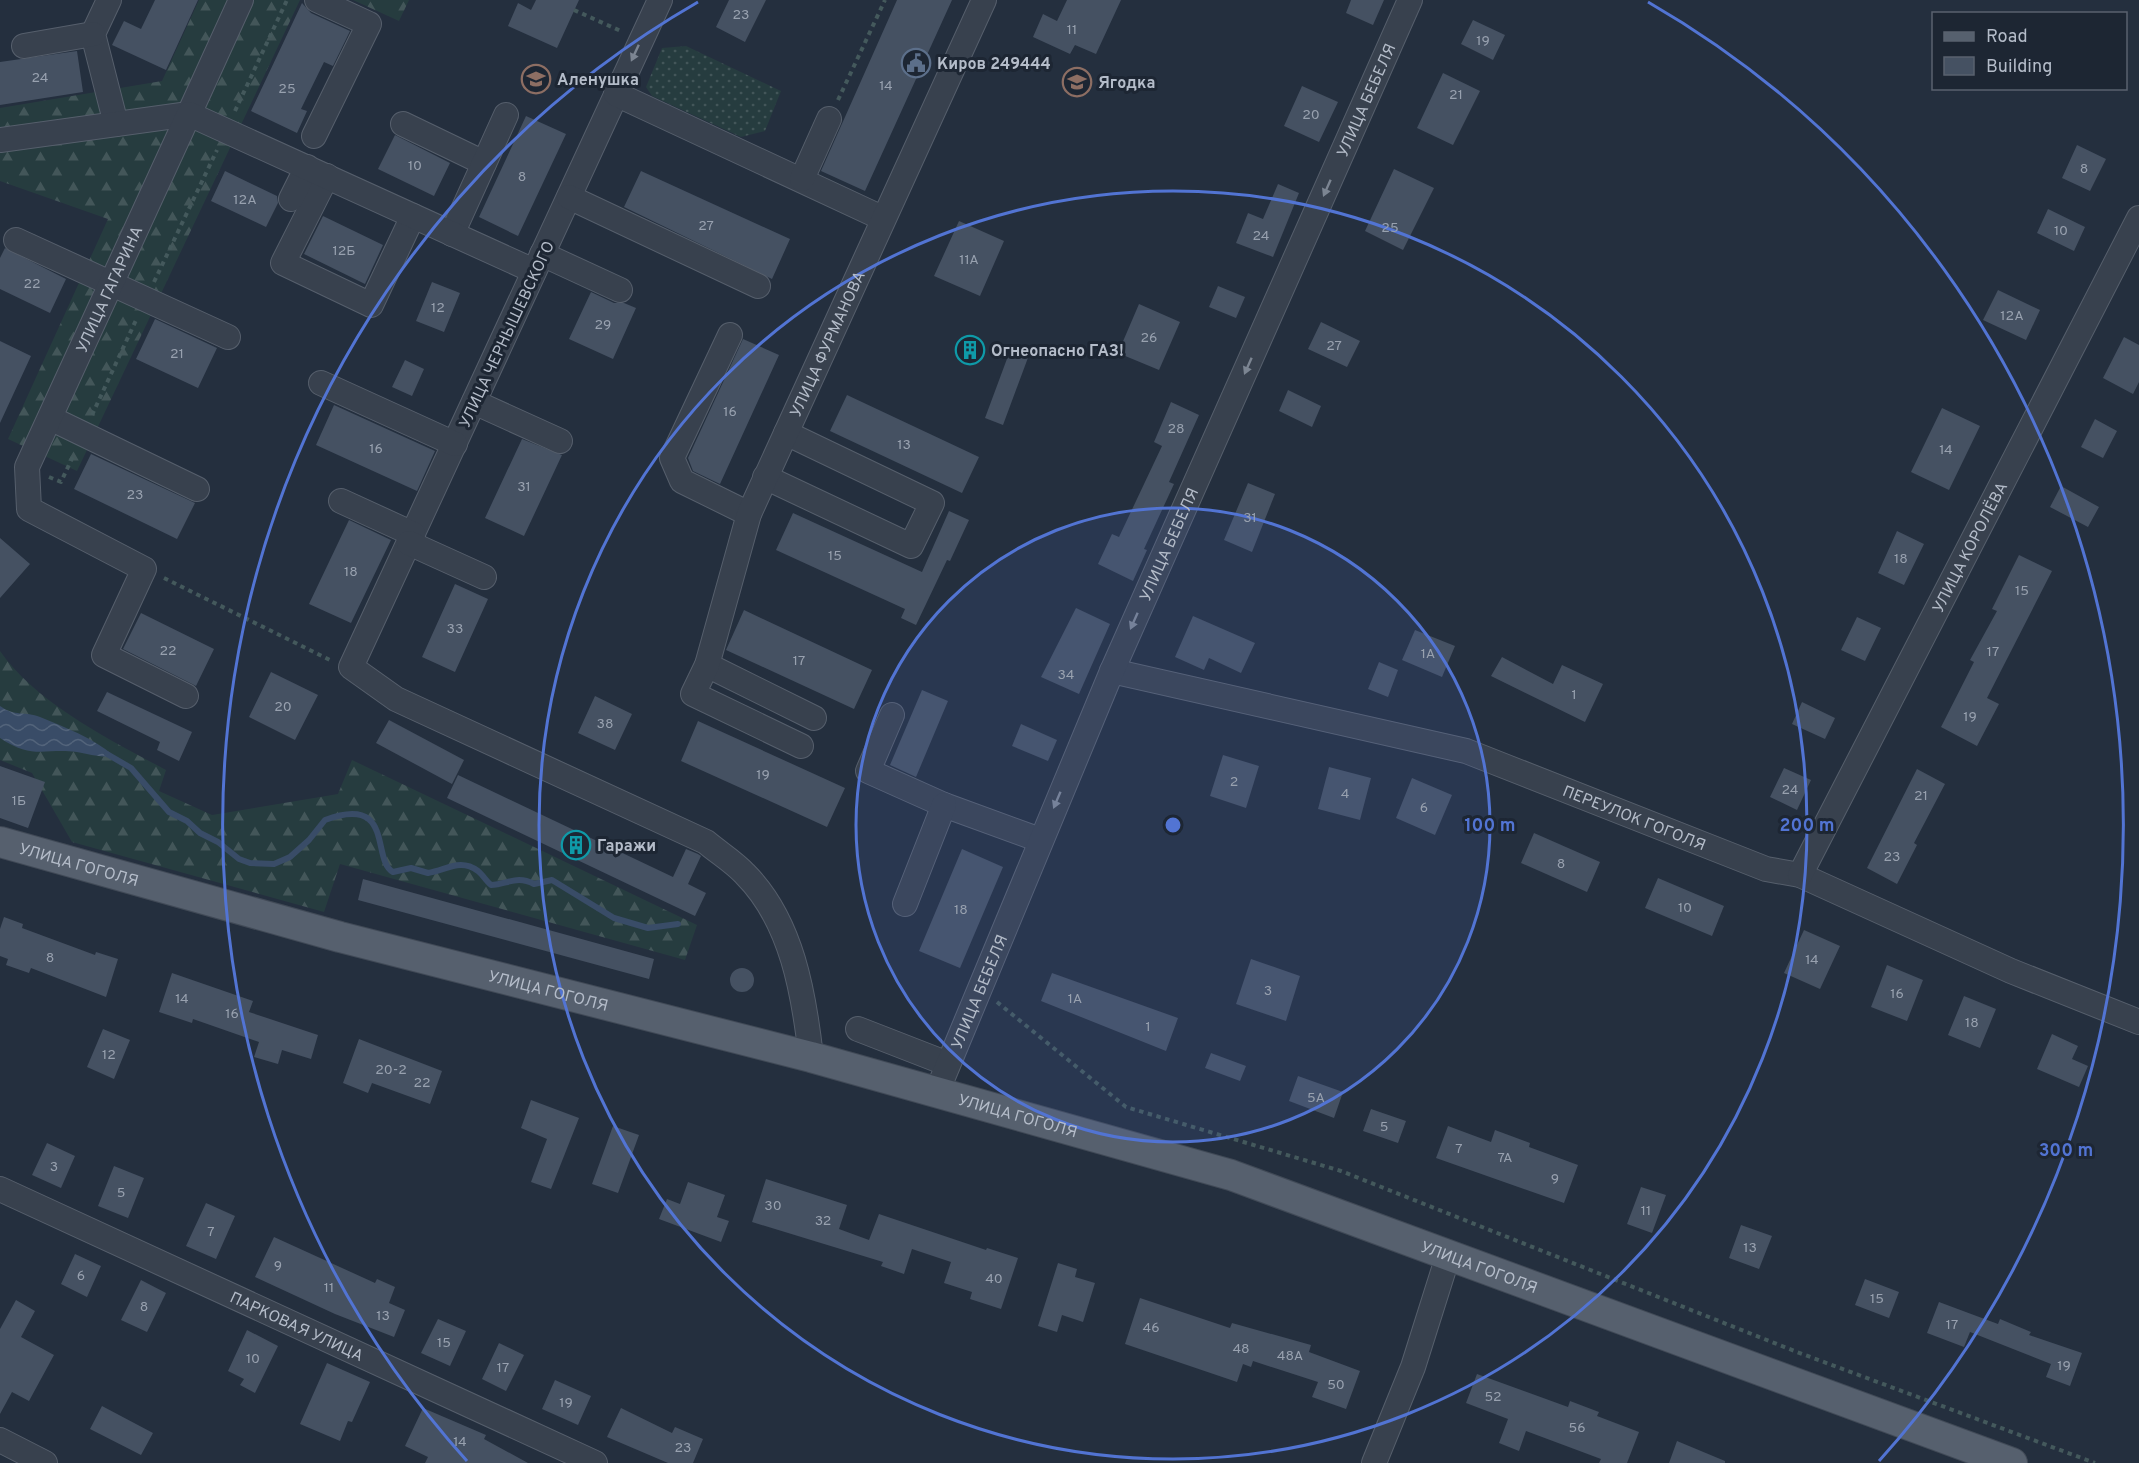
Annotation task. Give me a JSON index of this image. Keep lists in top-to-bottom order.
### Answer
{
  "streets": {
    "main road": ["УЛИЦА ГОГОЛЯ"],
    "street": [
      "УЛИЦА БЕБЕЛЯ",
      "УЛИЦА ГАГАРИНА",
      "УЛИЦА ЧЕРНЫШЕВСКОГО",
      "УЛИЦА ФУРМАНОВА",
      "УЛИЦА КОРОЛЁВА",
      "ПЕРЕУЛОК ГОГОЛЯ",
      "ПАРКОВАЯ УЛИЦА"
    ]
  },
  "crossings": [
    ["УЛИЦА БЕБЕЛЯ", "ПЕРЕУЛОК ГОГОЛЯ"],
    ["УЛИЦА БЕБЕЛЯ", "УЛИЦА ГОГОЛЯ"],
    ["УЛИЦА КОРОЛЁВА", "ПЕРЕУЛОК ГОГОЛЯ"]
  ],
  "one_way": ["УЛИЦА БЕБЕЛЯ"],
  "places": {
    "public building": ["Киров 249444"],
    "school or university": ["Аленушка", "Ягодка"],
    "building": ["Огнеопасно ГАЗ!", "Гаражи"]
  },
  "house_numbers": [
    "23",
    "11",
    "19",
    "24",
    "14",
    "25",
    "21",
    "20",
    "10",
    "8",
    "8",
    "12А",
    "27",
    "25",
    "10",
    "24",
    "12Б",
    "11А",
    "22",
    "12",
    "12А",
    "29",
    "26",
    "27",
    "21",
    "16",
    "28",
    "13",
    "16",
    "14",
    "31",
    "23",
    "31",
    "15",
    "18",
    "18",
    "15",
    "33",
    "22",
    "17",
    "1А",
    "17",
    "34",
    "1",
    "20",
    "19",
    "38",
    "19",
    "2",
    "24",
    "4",
    "21",
    "1Б",
    "6",
    "23",
    "8",
    "10",
    "18",
    "8",
    "14",
    "3",
    "16",
    "14",
    "1А",
    "16",
    "18",
    "1",
    "12",
    "20-2",
    "22",
    "5А",
    "5",
    "7",
    "7А",
    "3",
    "9",
    "5",
    "30",
    "11",
    "32",
    "7",
    "13",
    "9",
    "6",
    "40",
    "11",
    "15",
    "8",
    "13",
    "17",
    "46",
    "15",
    "48",
    "48А",
    "10",
    "19",
    "17",
    "50",
    "52",
    "19",
    "56",
    "14",
    "23"
  ],
  "legend": ["Road", "Building"],
  "rings": ["100 m", "200 m", "300 m"]
}
